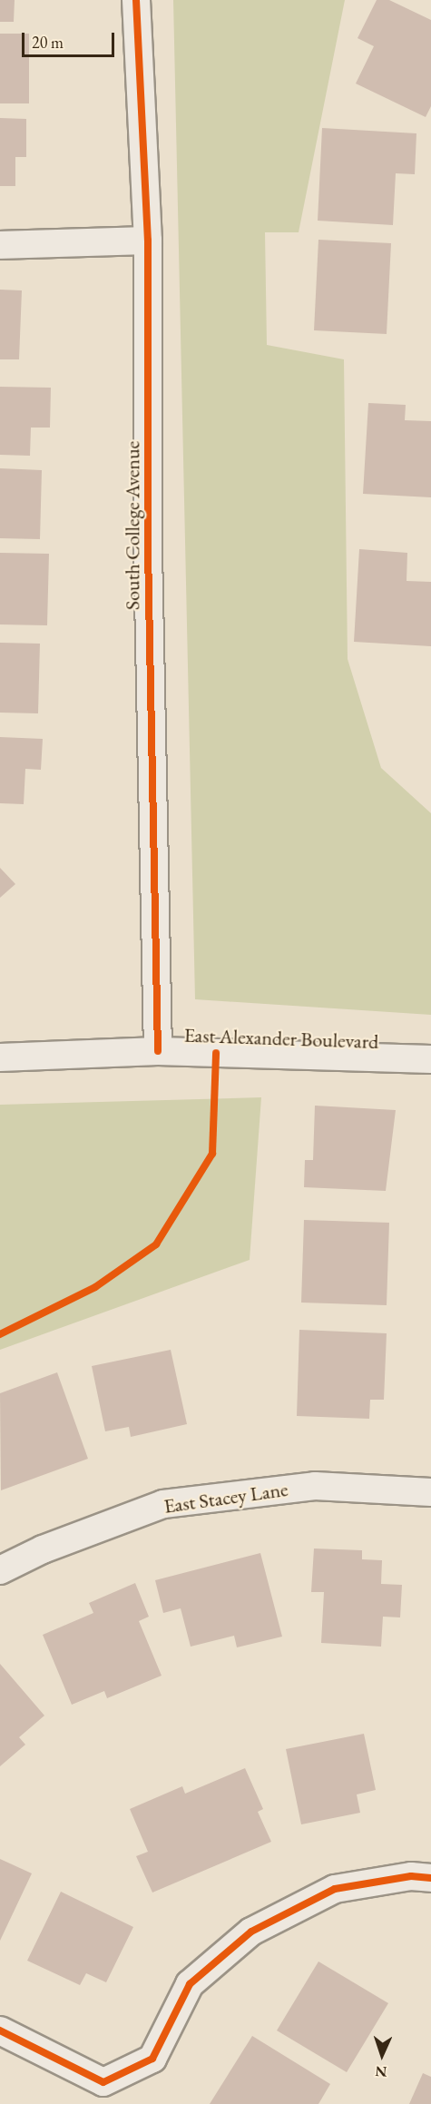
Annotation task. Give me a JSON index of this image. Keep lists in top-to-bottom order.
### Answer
{
  "streets": {
    "street": ["South College Avenue", "East Alexander Boulevard", "East Stacey Lane"]
  },
  "crossings": [
    ["South College Avenue", "East Alexander Boulevard"]
  ],
  "scale_bar": "20 m",
  "north": "bottom"
}
